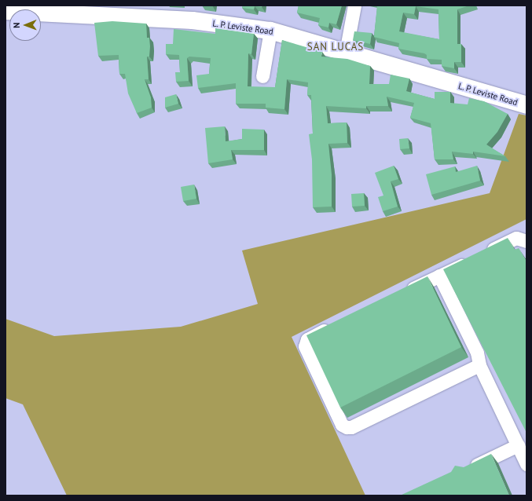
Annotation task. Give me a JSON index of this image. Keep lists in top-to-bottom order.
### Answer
{
  "streets": {
    "main road": ["L. P. Leviste Road"]
  },
  "districts": ["SAN LUCAS"],
  "north": "left"
}
